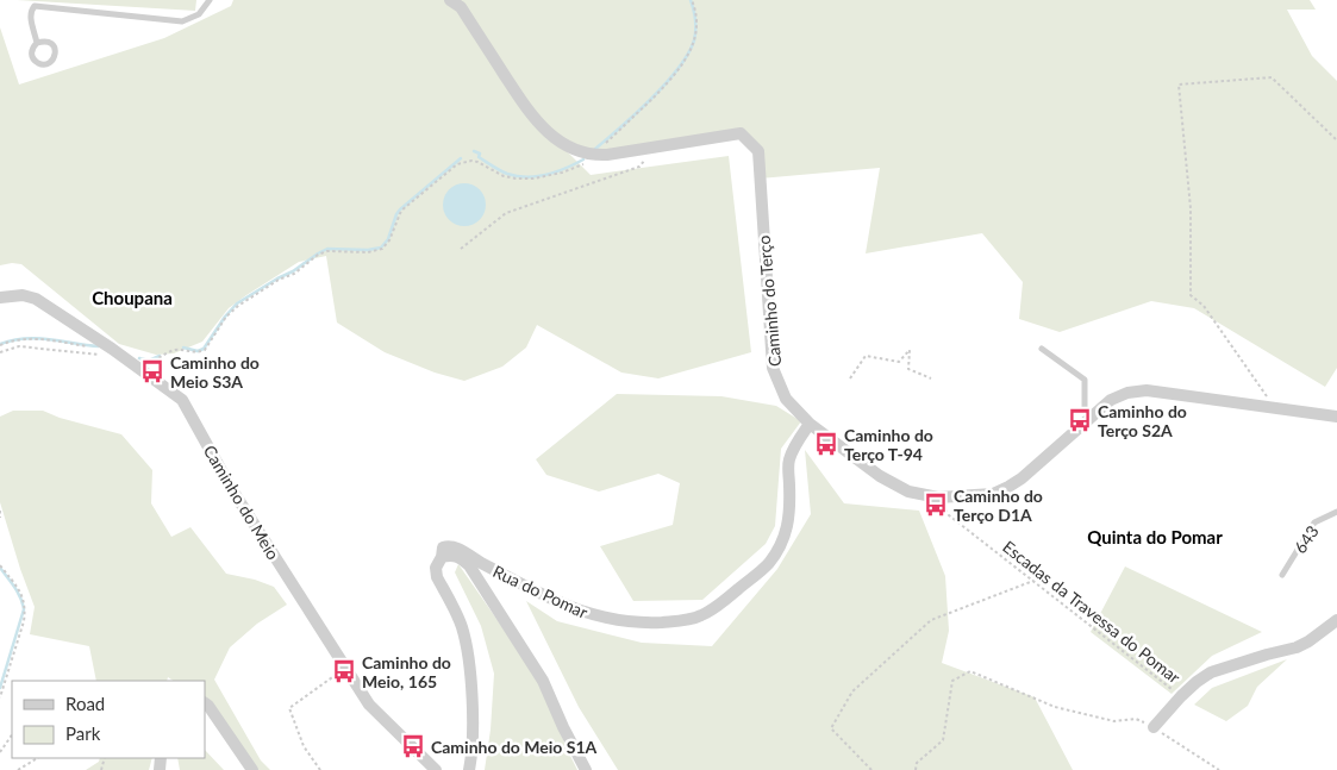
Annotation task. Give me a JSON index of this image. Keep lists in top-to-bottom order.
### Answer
{
  "streets": {
    "street": ["Caminho do Terço", "Caminho do Meio", "Rua do Pomar"],
    "lane": ["643"],
    "path": ["Escadas da Travessa do Pomar"]
  },
  "crossings": [
    ["Caminho do Terço", "Rua do Pomar"],
    ["Caminho do Terço", "Escadas da Travessa do Pomar"]
  ],
  "districts": ["Choupana", "Quinta do Pomar"],
  "places": {
    "bus stop": [
      "Caminho do Meio S3A",
      "Caminho do Terço S2A",
      "Caminho do Terço T-94",
      "Caminho do Terço D1A",
      "Caminho do Meio, 165",
      "Caminho do Meio S1A"
    ]
  },
  "legend": ["Road", "Park"]
}
